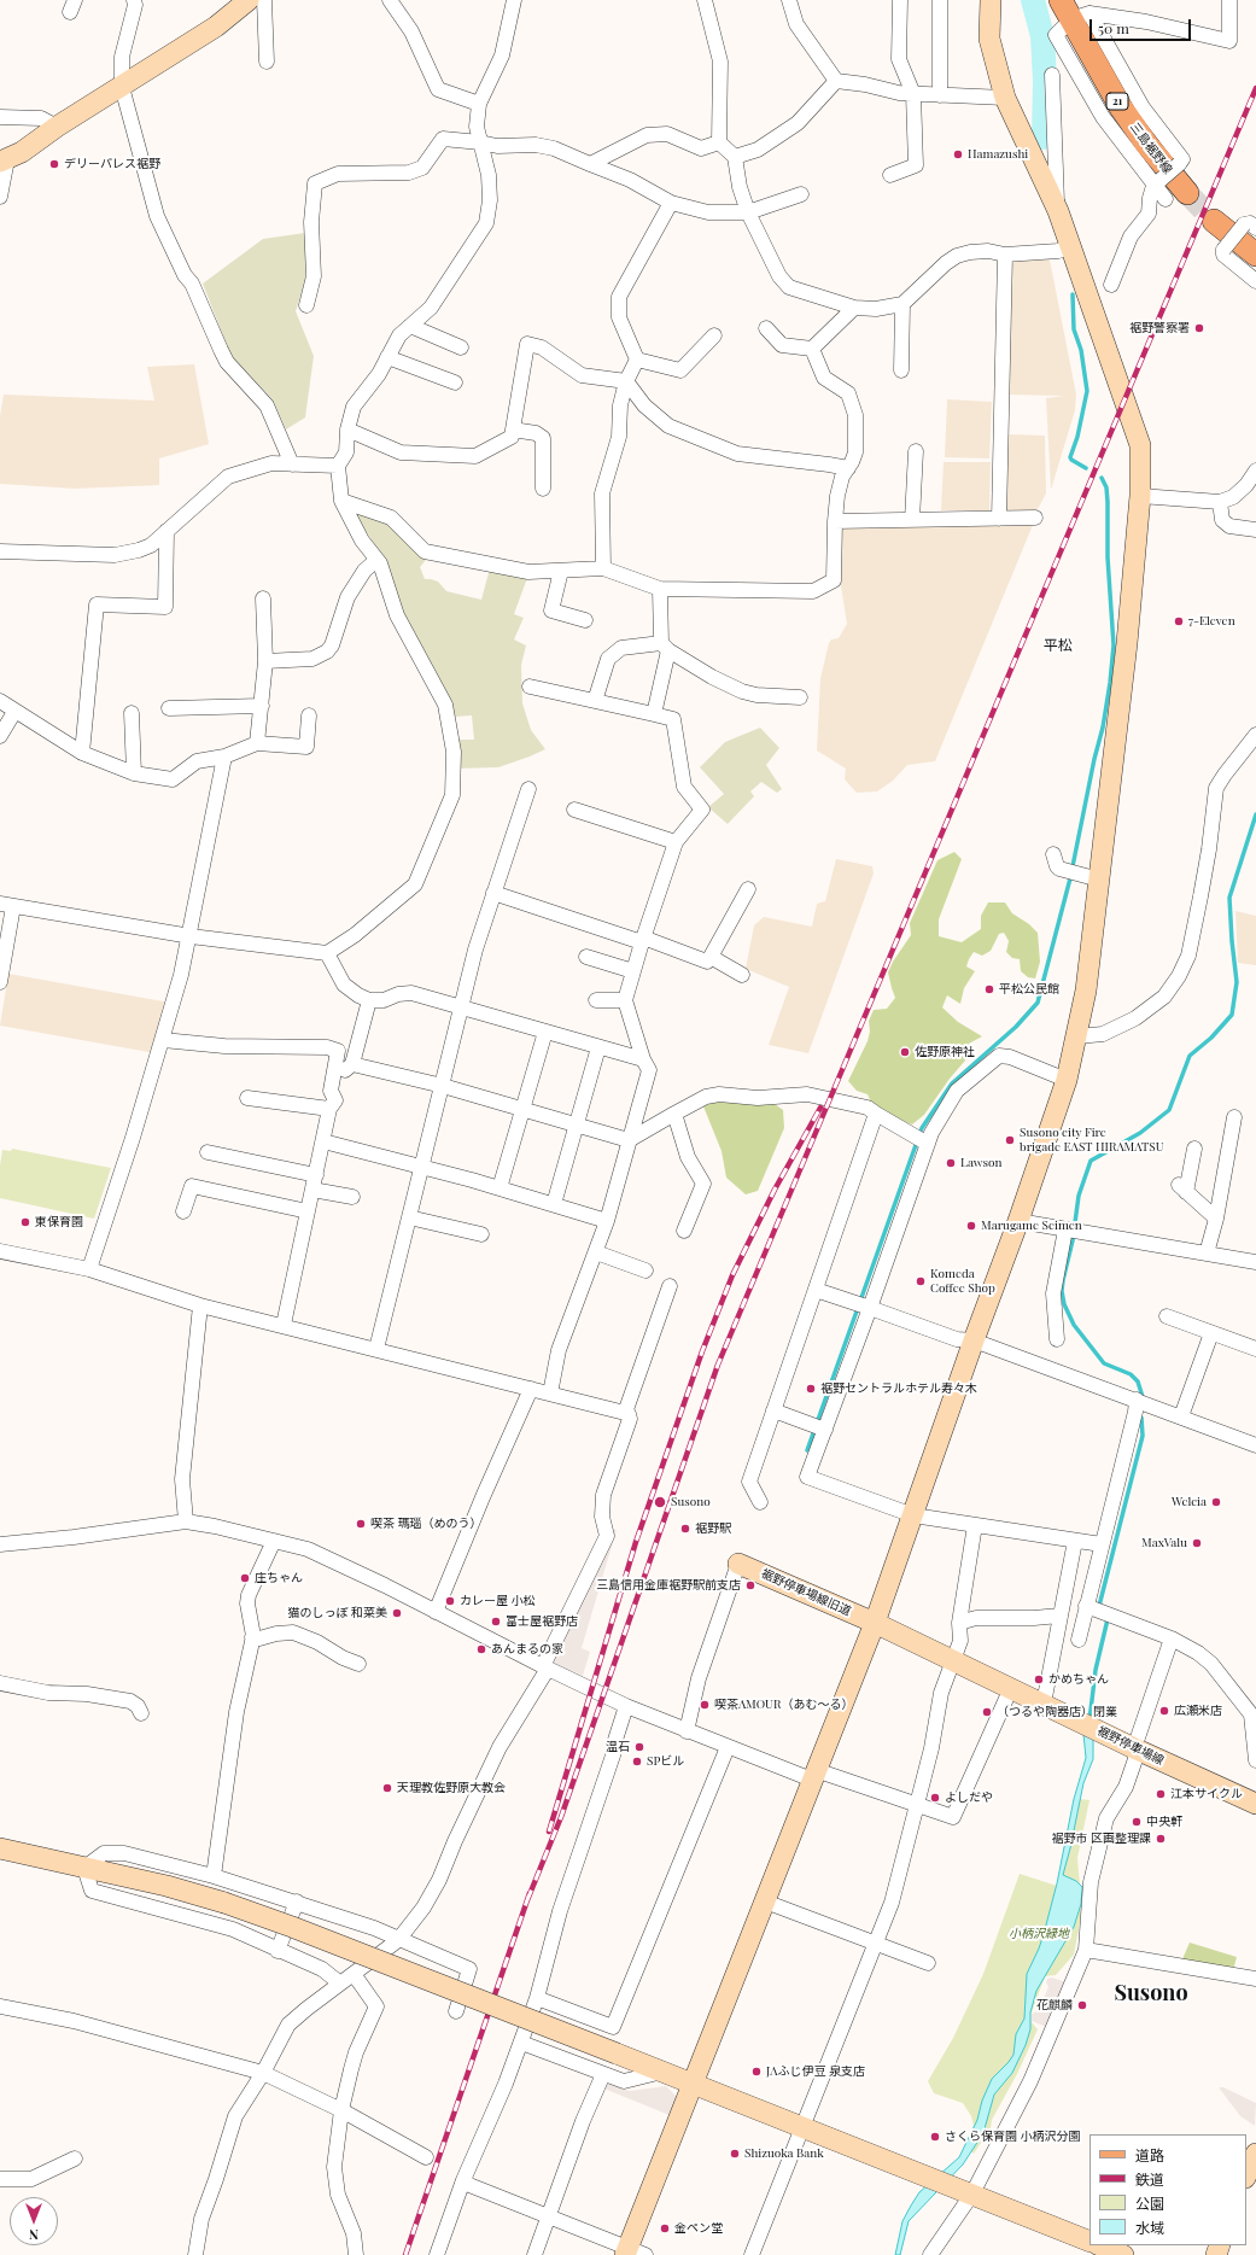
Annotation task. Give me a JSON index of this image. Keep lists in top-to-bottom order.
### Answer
{
  "streets": {
    "main road": ["21", "三島裾野線"],
    "street": ["裾野停車場線旧道", "裾野停車場線"]
  },
  "crossings": [
    ["裾野停車場線旧道", "裾野停車場線"]
  ],
  "districts": ["平松", "Susono"],
  "parks": ["小柄沢緑地"],
  "places": [
    "Hamazushi",
    "デリーパレス裾野",
    "裾野警察署",
    "7-Eleven",
    "平松公民館",
    "佐野原神社",
    "Susono city Fire brigade EAST HIRAMATSU",
    "Lawson",
    "東保育園",
    "Marugame Seimen",
    "Komeda Coffee Shop",
    "裾野セントラルホテル寿々木",
    "Susono",
    "Welcia",
    "喫茶 瑪瑙（めのう）",
    "裾野駅",
    "MaxValu",
    "庄ちゃん",
    "三島信用金庫裾野駅前支店",
    "カレー屋 小松",
    "猫のしっぽ 和菜美",
    "富士屋裾野店",
    "あんまるの家",
    "かめちゃん",
    "喫茶AMOUR（あむ〜る）",
    "広瀬米店",
    "（つるや陶器店）閉業",
    "温石",
    "SPビル",
    "天理教佐野原大教会",
    "江本サイクル",
    "よしだや",
    "中央軒",
    "裾野市 区画整理課",
    "花麒麟",
    "JAふじ伊豆 泉支店",
    "さくら保育園 小柄沢分園",
    "Shizuoka Bank",
    "金ペン堂"
  ],
  "legend": [
    "道路",
    "鉄道",
    "公園",
    "水域"
  ],
  "scale_bar": "50 m",
  "north": "bottom"
}
